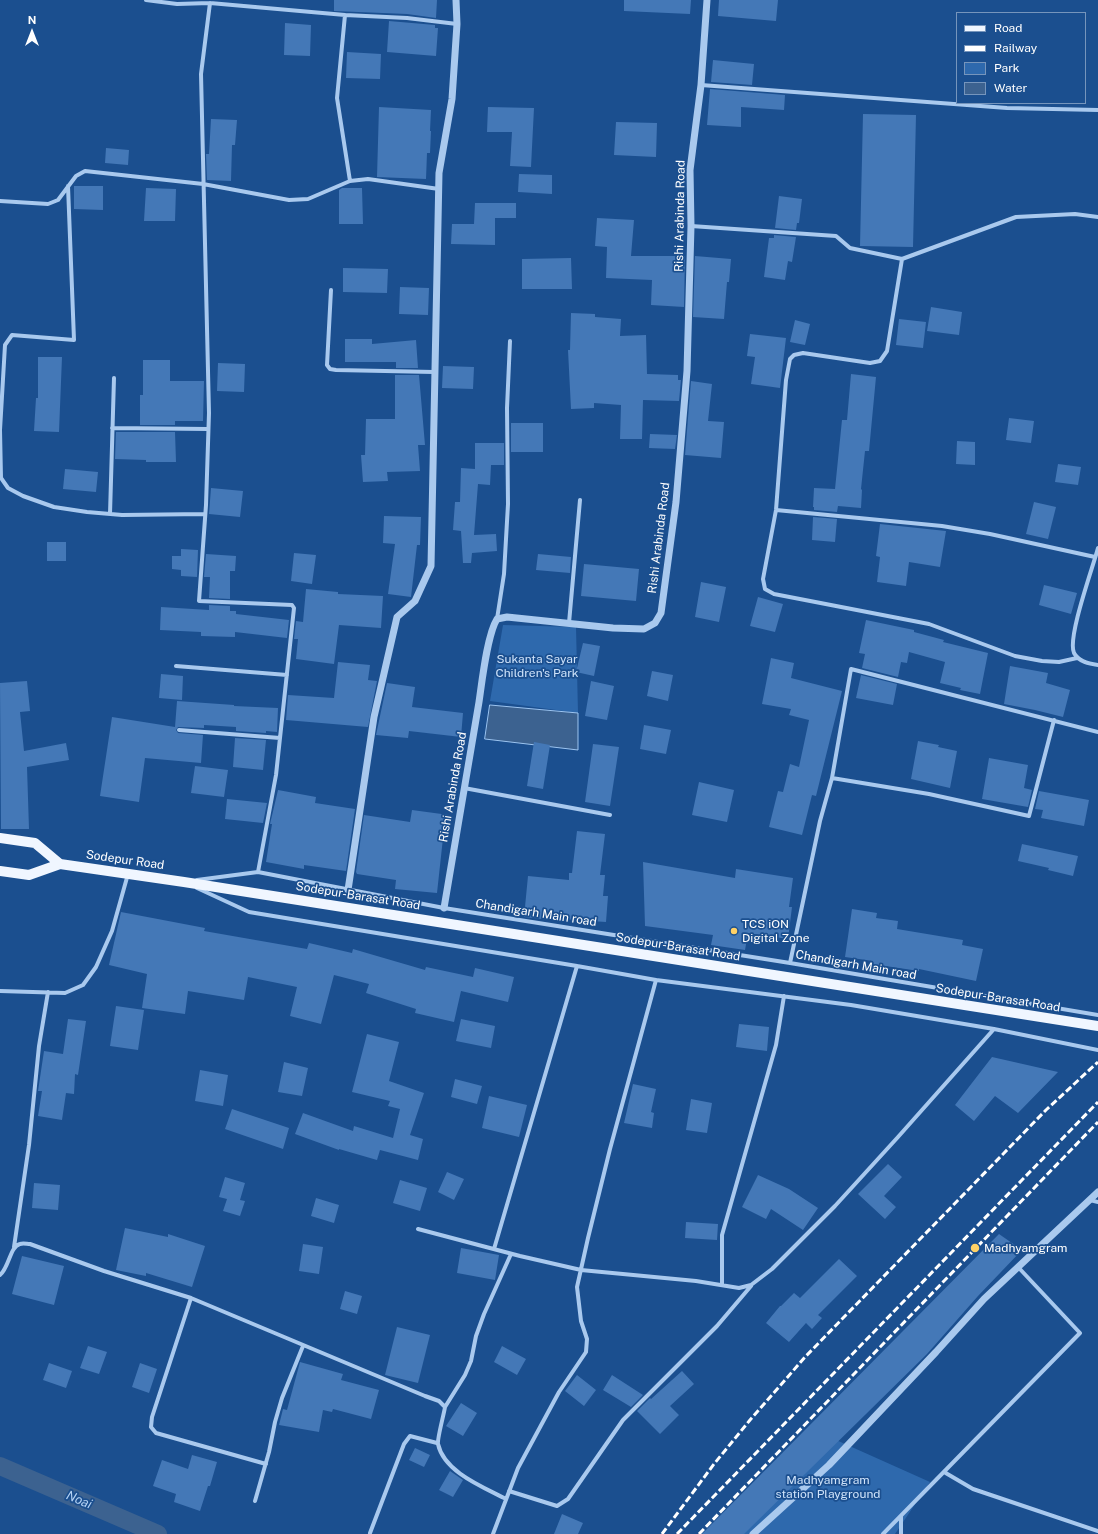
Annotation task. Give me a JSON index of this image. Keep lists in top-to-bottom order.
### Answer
{
  "streets": {
    "main road": ["Sodepur Road", "Sodepur-Barasat Road"],
    "street": ["Rishi Arabinda Road", "Chandigarh Main road"]
  },
  "crossings": [
    ["Rishi Arabinda Road", "Chandigarh Main road"],
    ["Sodepur Road", "Sodepur-Barasat Road"],
    ["Sodepur Road", "Chandigarh Main road"]
  ],
  "water": ["Noai"],
  "parks": ["Sukanta Sayar Children's Park", "Madhyamgram station Playground"],
  "places": ["TCS iON Digital Zone", "Madhyamgram"],
  "legend": [
    "Road",
    "Railway",
    "Park",
    "Water"
  ],
  "north": "top"
}
